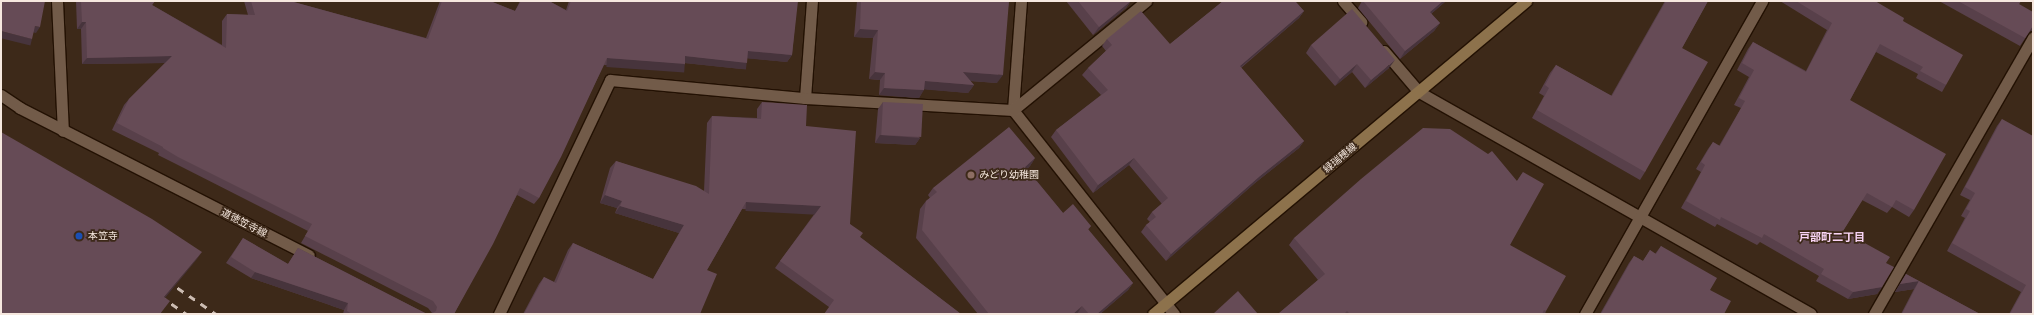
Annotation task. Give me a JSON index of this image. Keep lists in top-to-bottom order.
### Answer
{
  "streets": {
    "main road": ["緑瑞穂線"],
    "street": ["道徳笠寺線"]
  },
  "districts": ["戸部町二丁目"],
  "places": ["みどり幼稚園", "本笠寺"]
}
